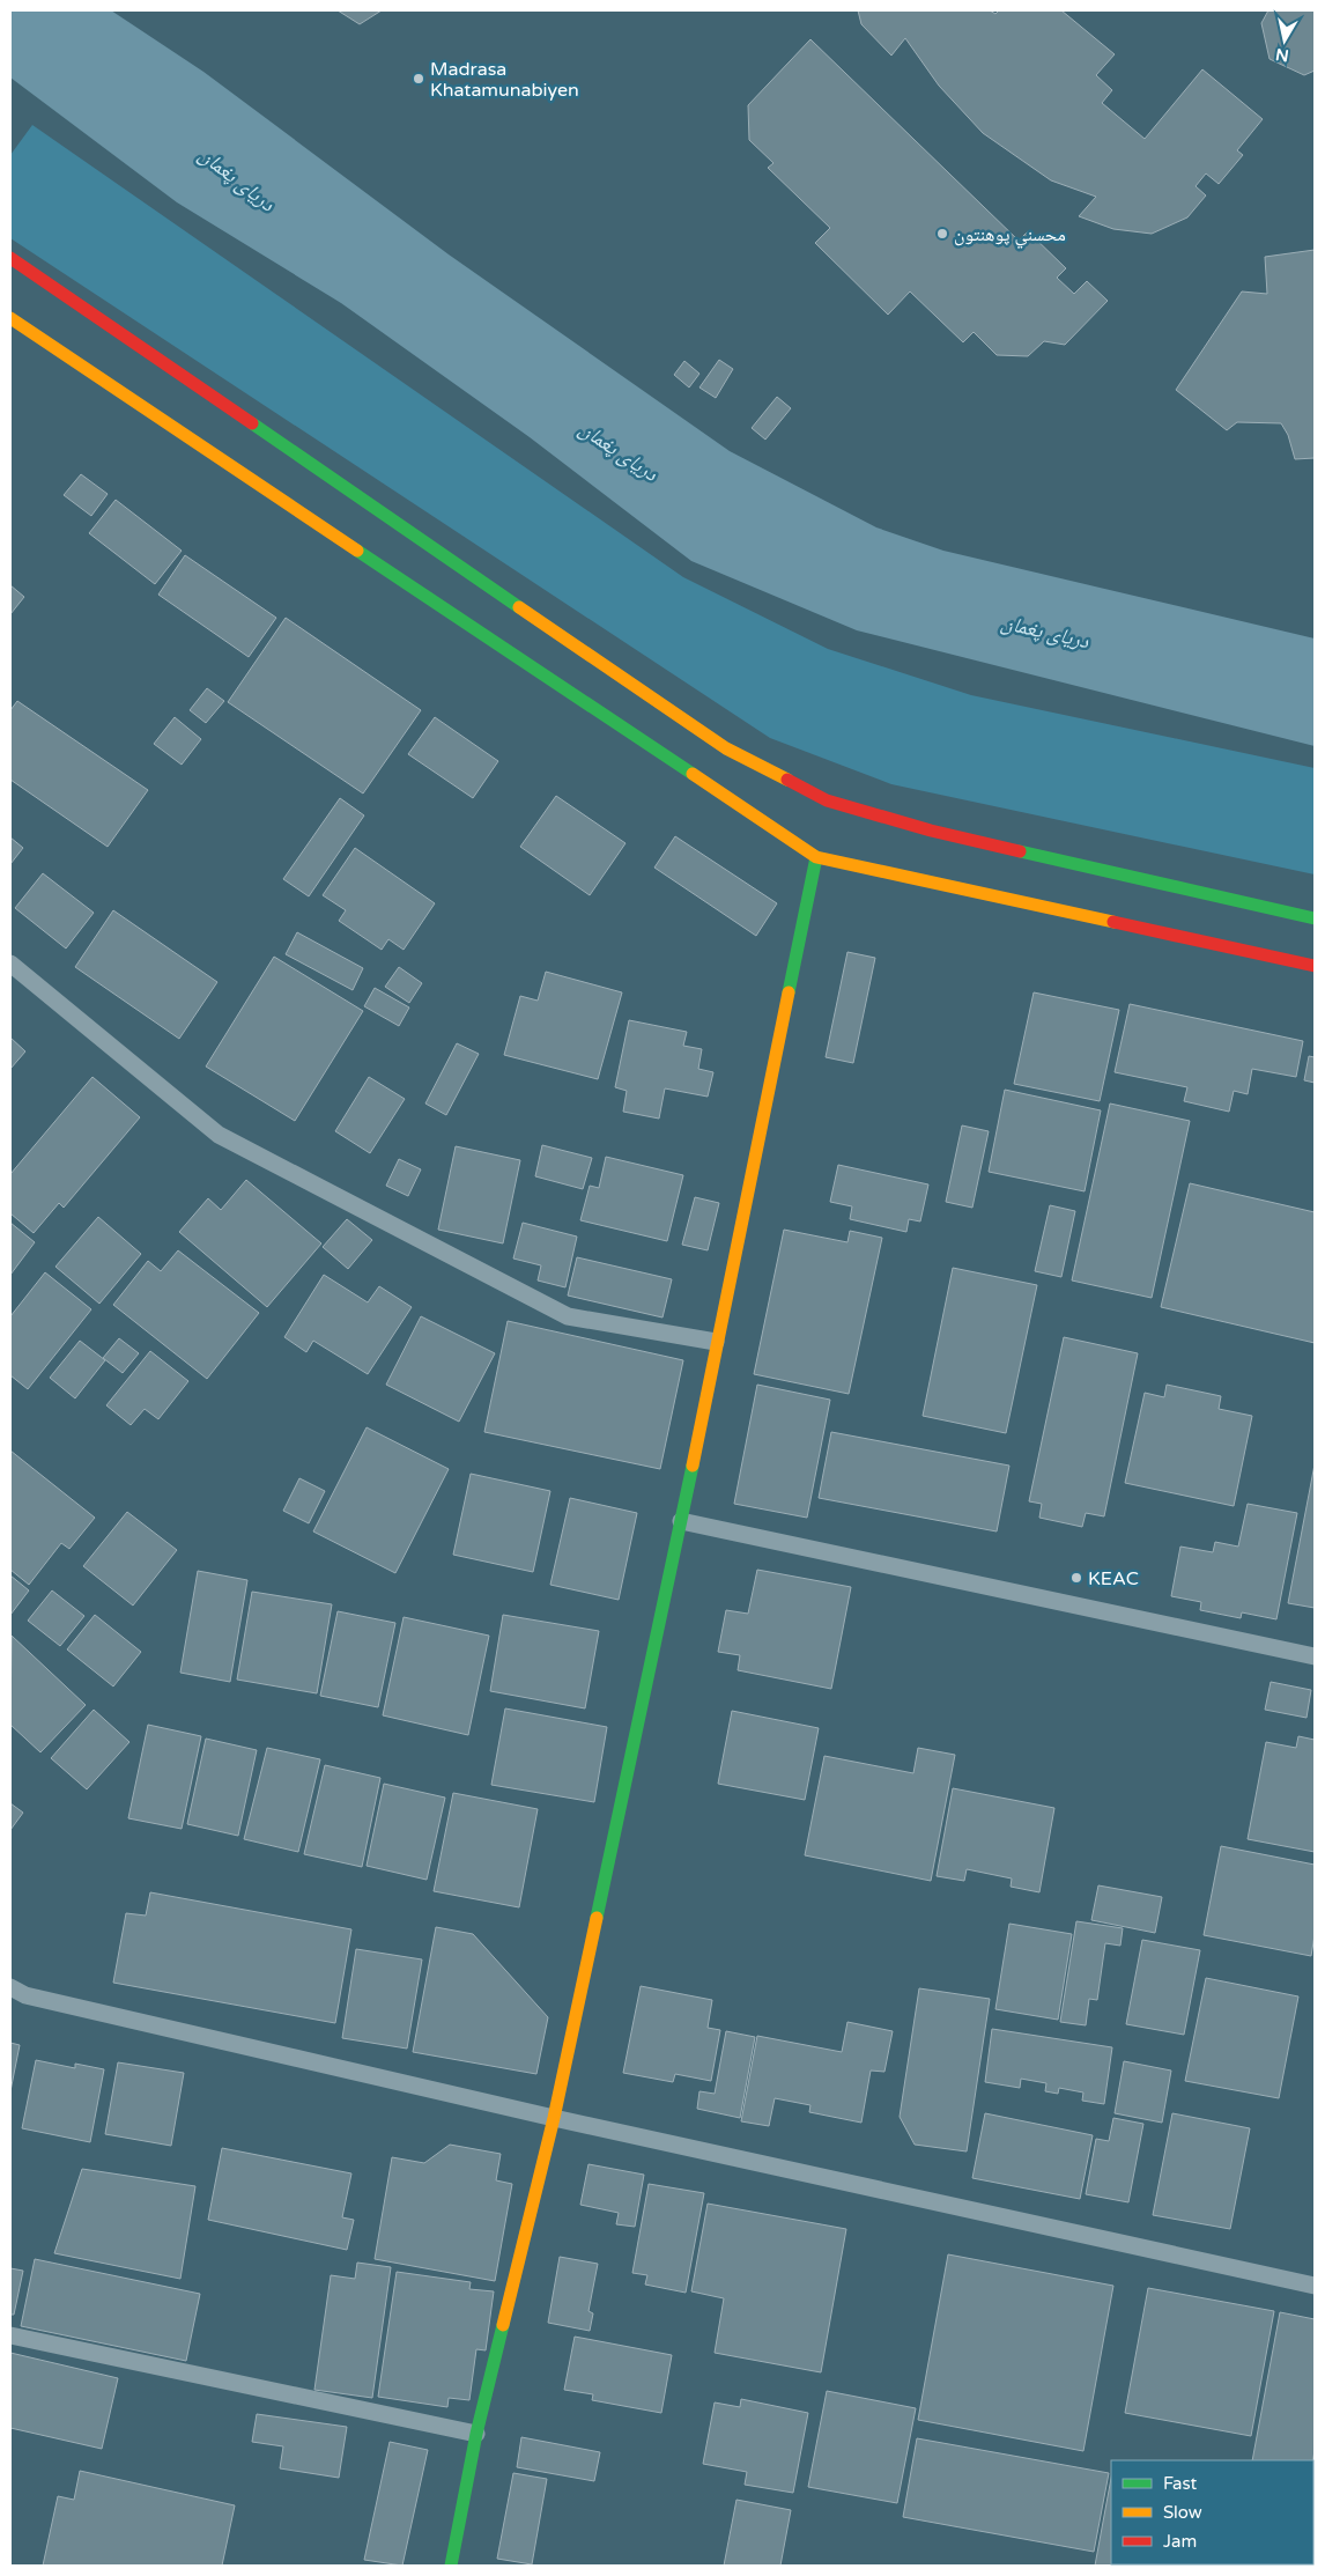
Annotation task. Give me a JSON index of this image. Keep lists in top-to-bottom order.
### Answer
{
  "water": ["دریای پغمان"],
  "places": ["Madrasa Khatamunabiyen", "محسني پوهنتون", "KEAC"],
  "legend": ["Fast", "Slow", "Jam"],
  "north": "bottom"
}
